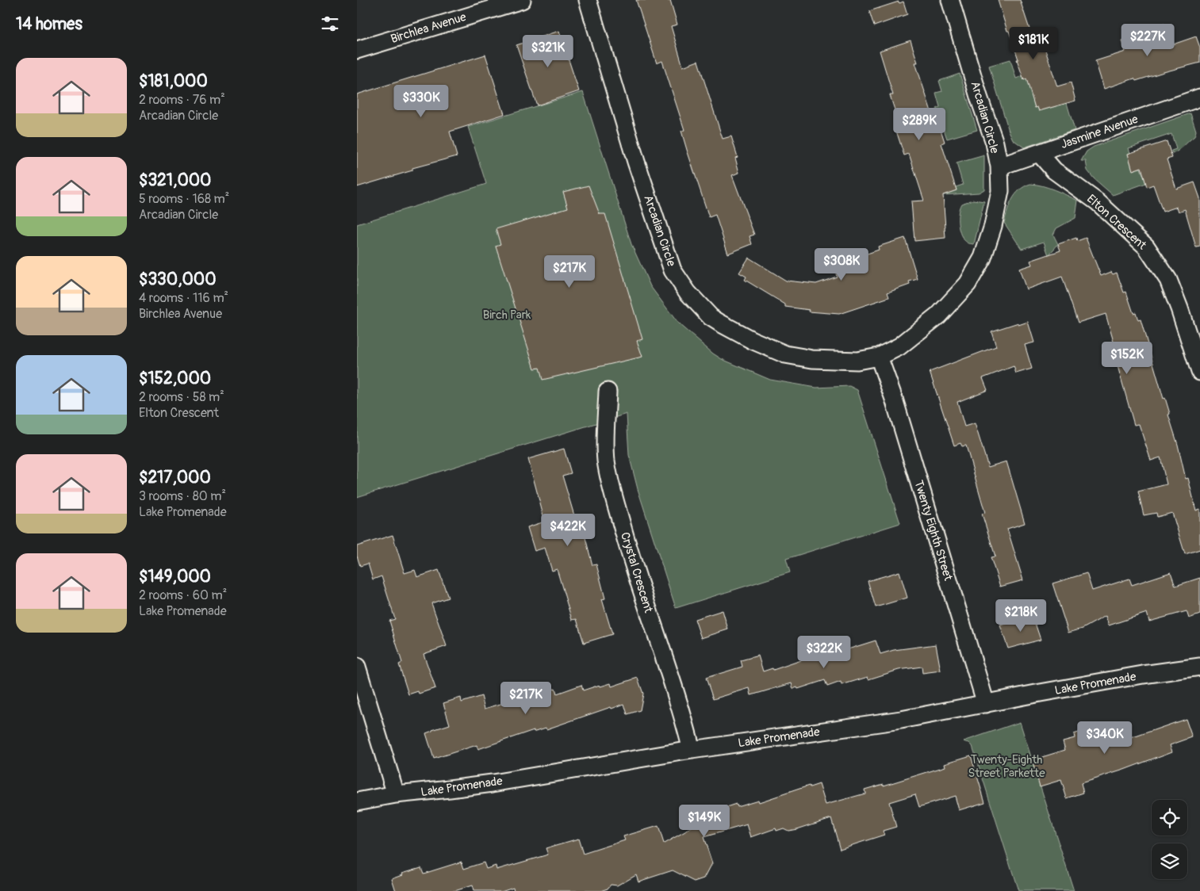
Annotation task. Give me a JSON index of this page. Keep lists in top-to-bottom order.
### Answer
{
  "streets": {
    "street": [
      "Birchlea Avenue",
      "Arcadian Circle",
      "Jasmine Avenue",
      "Elton Crescent",
      "Twenty Eighth Street",
      "Crystal Crescent",
      "Lake Promenade"
    ]
  },
  "crossings": [
    ["Arcadian Circle", "Jasmine Avenue"],
    ["Arcadian Circle", "Twenty Eighth Street"],
    ["Jasmine Avenue", "Elton Crescent"],
    ["Twenty Eighth Street", "Lake Promenade"],
    ["Crystal Crescent", "Lake Promenade"]
  ],
  "parks": ["Birch Park", "Twenty-Eighth Street Parkette"],
  "page": {
    "heading": "14 homes",
    "price": [
      "$227K",
      "$181K",
      "$321K",
      "$330K",
      "$289K",
      "$308K",
      "$217K",
      "$152K",
      "$422K",
      "$218K",
      "$322K",
      "$217K",
      "$340K",
      "$149K"
    ],
    "list": [
      {
        "name": "$181,000",
        "note": "2 rooms · 76 m² · Arcadian Circle"
      },
      {
        "name": "$321,000",
        "note": "5 rooms · 168 m² · Arcadian Circle"
      },
      {
        "name": "$330,000",
        "note": "4 rooms · 116 m² · Birchlea Avenue"
      },
      {
        "name": "$152,000",
        "note": "2 rooms · 58 m² · Elton Crescent"
      },
      {
        "name": "$217,000",
        "note": "3 rooms · 80 m² · Lake Promenade"
      },
      {
        "name": "$149,000",
        "note": "2 rooms · 60 m² · Lake Promenade"
      }
    ]
  }
}
